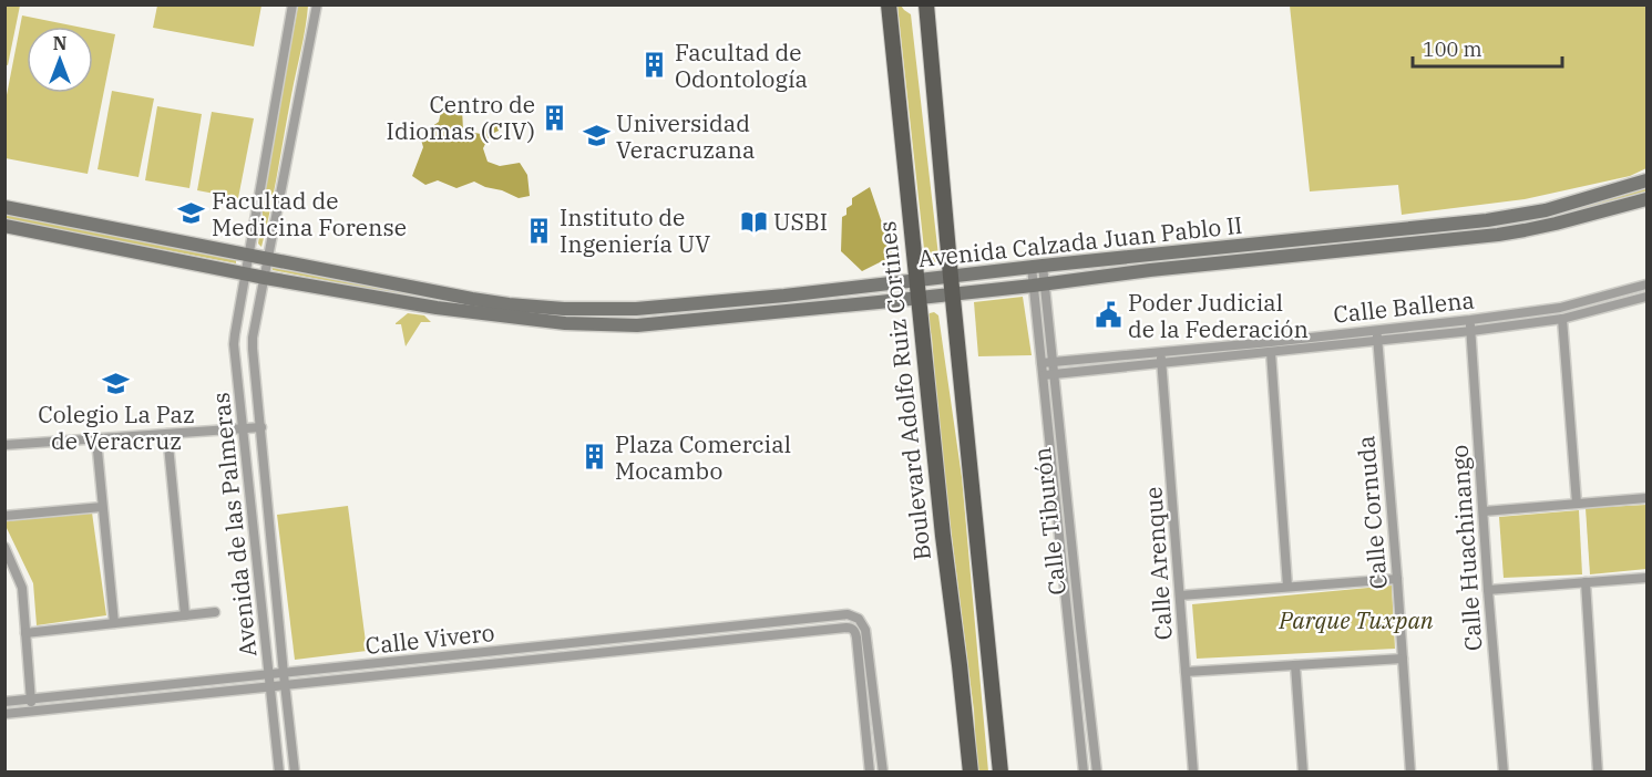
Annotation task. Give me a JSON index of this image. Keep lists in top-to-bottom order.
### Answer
{
  "streets": {
    "main road": ["Avenida Calzada Juan Pablo II", "Boulevard Adolfo Ruiz Cortines"],
    "street": [
      "Calle Ballena",
      "Calle Cornuda",
      "Calle Tiburón",
      "Avenida de las Palmeras",
      "Calle Huachinango",
      "Calle Arenque",
      "Calle Vivero"
    ]
  },
  "crossings": [
    ["Avenida Calzada Juan Pablo II", "Boulevard Adolfo Ruiz Cortines"],
    ["Avenida Calzada Juan Pablo II", "Calle Tiburón"],
    ["Avenida Calzada Juan Pablo II", "Avenida de las Palmeras"],
    ["Calle Ballena", "Calle Cornuda"],
    ["Calle Ballena", "Calle Tiburón"],
    ["Calle Ballena", "Calle Huachinango"],
    ["Calle Ballena", "Calle Arenque"],
    ["Avenida de las Palmeras", "Calle Vivero"]
  ],
  "parks": ["Parque Tuxpan"],
  "places": {
    "building": [
      "Facultad de Odontología",
      "Centro de Idiomas (CIV)",
      "Instituto de Ingeniería UV",
      "Plaza Comercial Mocambo"
    ],
    "school or university": ["Universidad Veracruzana", "Facultad de Medicina Forense", "Colegio La Paz de Veracruz"],
    "library": ["USBI"],
    "public building": ["Poder Judicial de la Federación"]
  },
  "scale_bar": "100 m",
  "north": "top"
}
